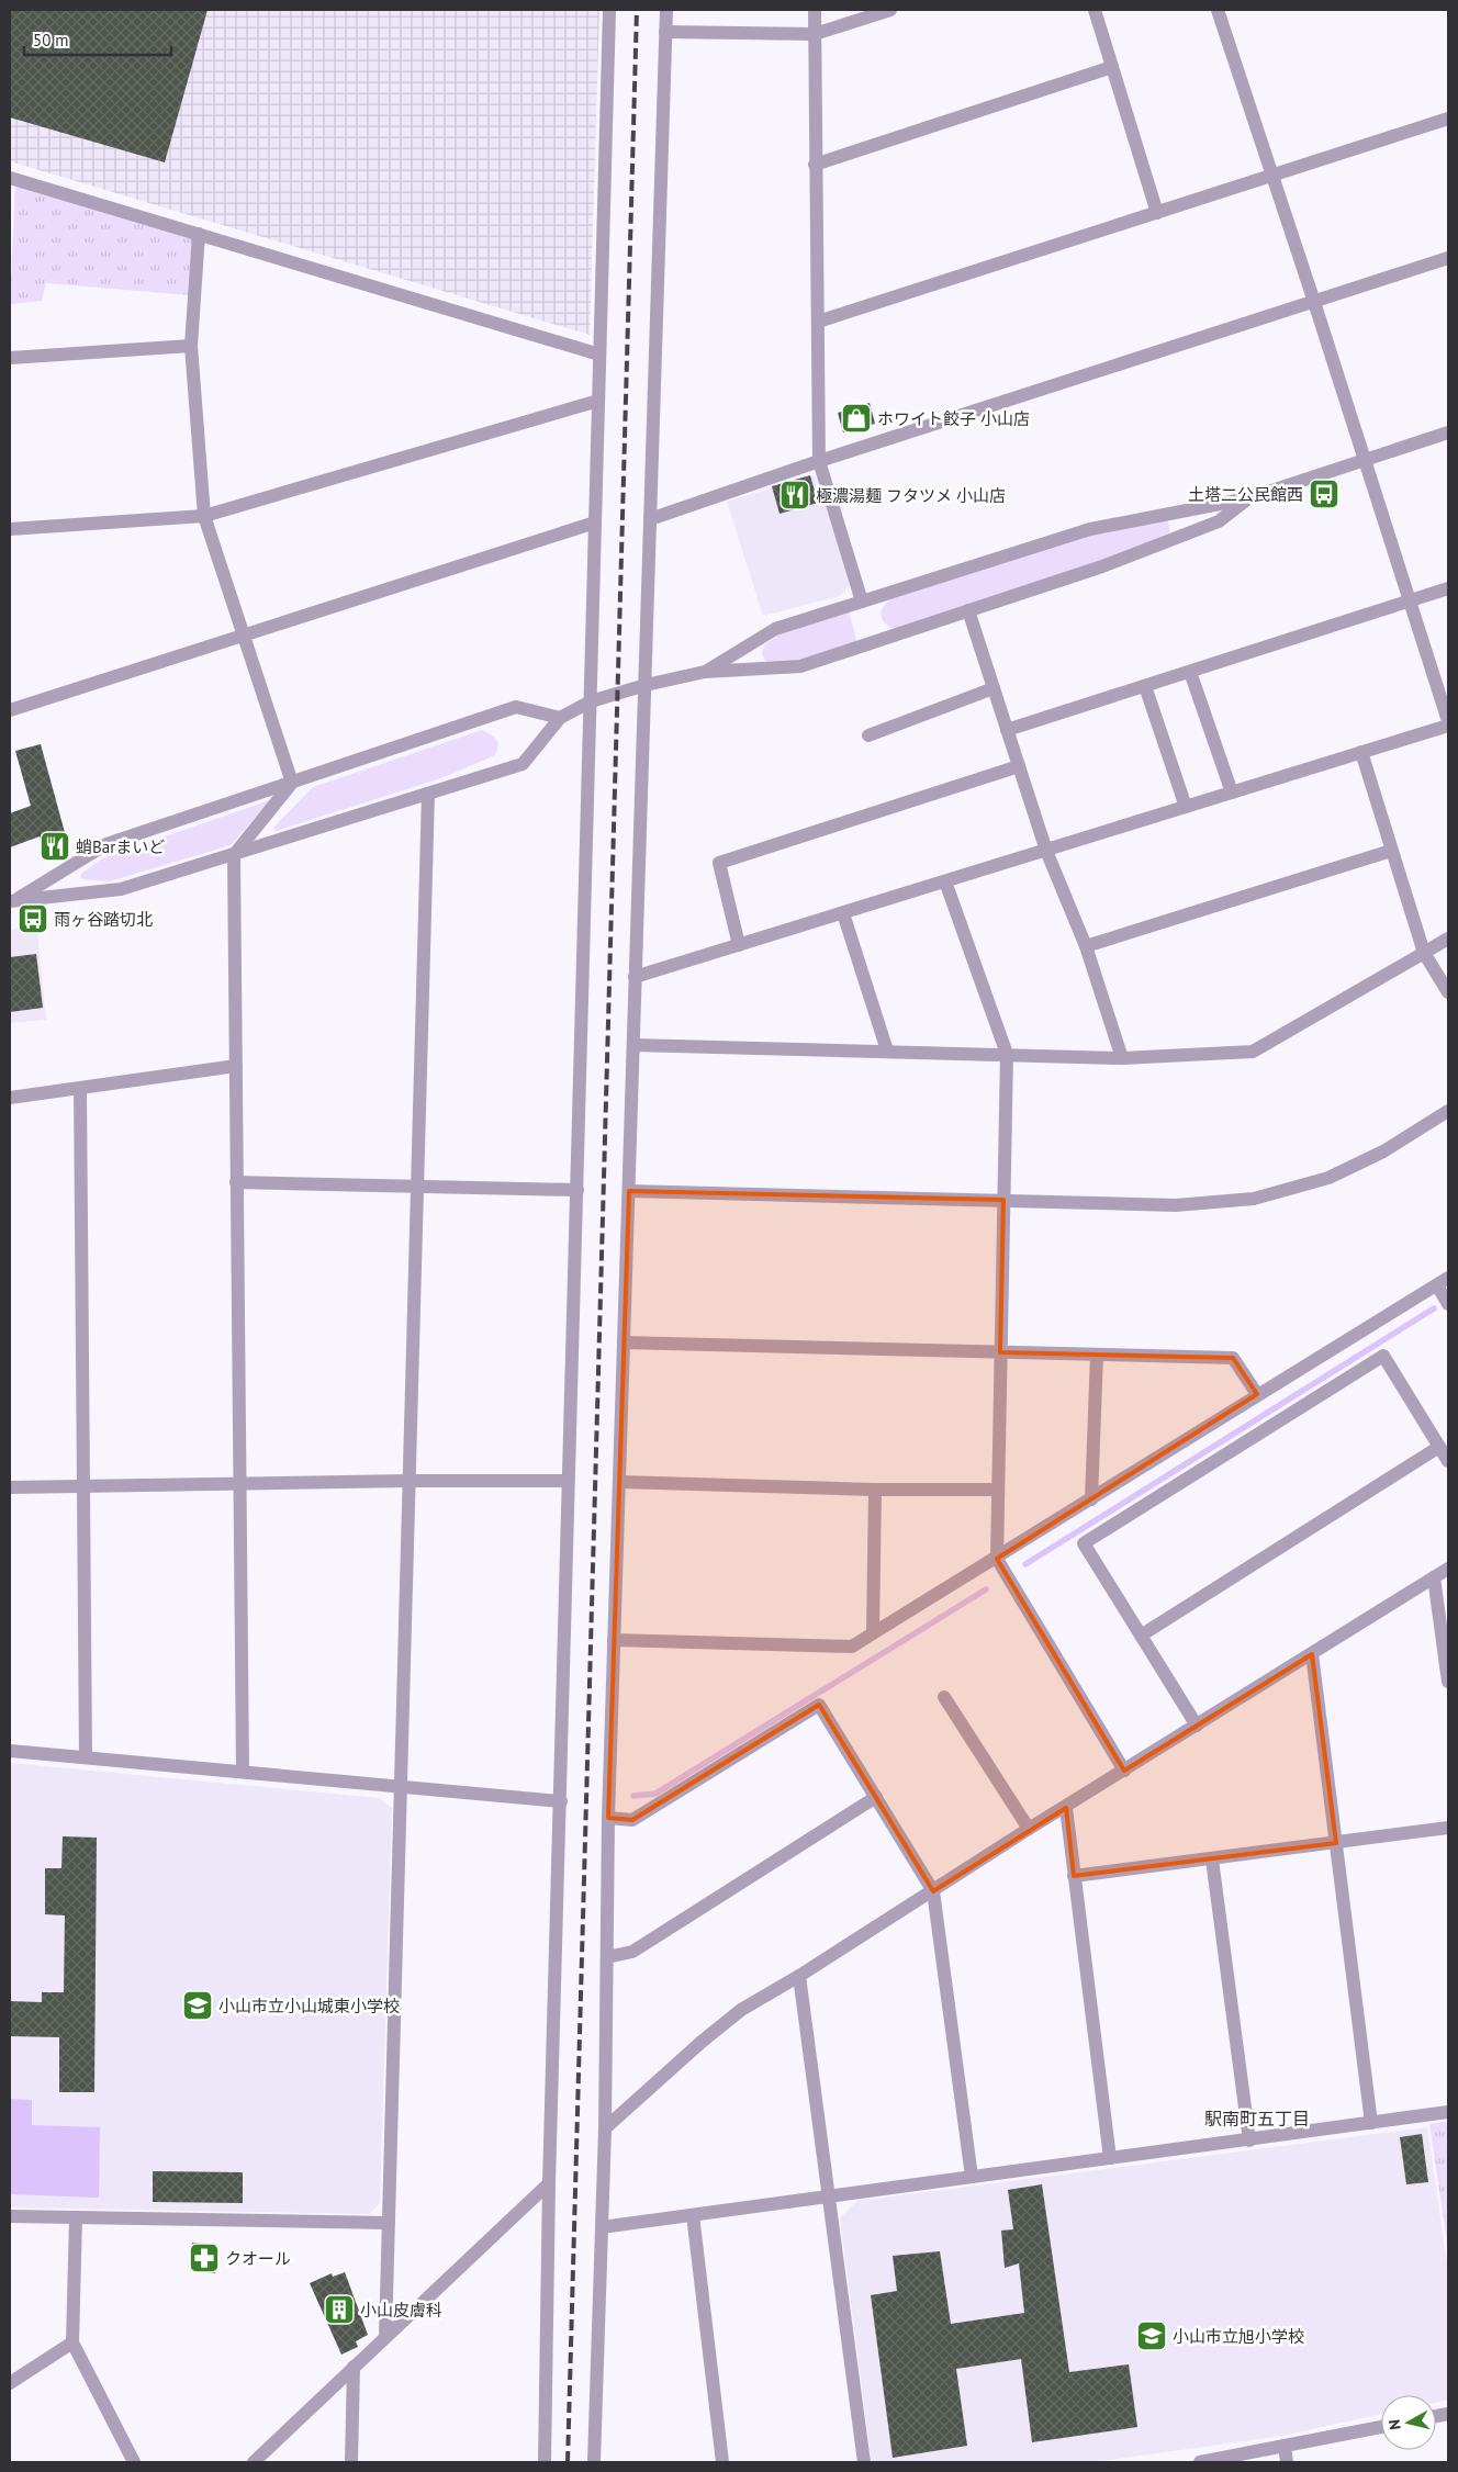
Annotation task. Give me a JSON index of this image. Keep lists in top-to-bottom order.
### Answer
{
  "districts": ["駅南町五丁目"],
  "places": {
    "shop": ["ホワイト餃子 小山店"],
    "bus stop": ["土塔二公民館西", "雨ヶ谷踏切北"],
    "restaurant": ["極濃湯麺 フタツメ 小山店", "蛸Barまいど"],
    "school or university": ["小山市立小山城東小学校", "小山市立旭小学校"],
    "pharmacy": ["クオール"],
    "building": ["小山皮膚科"]
  },
  "scale_bar": "50 m",
  "north": "left"
}
